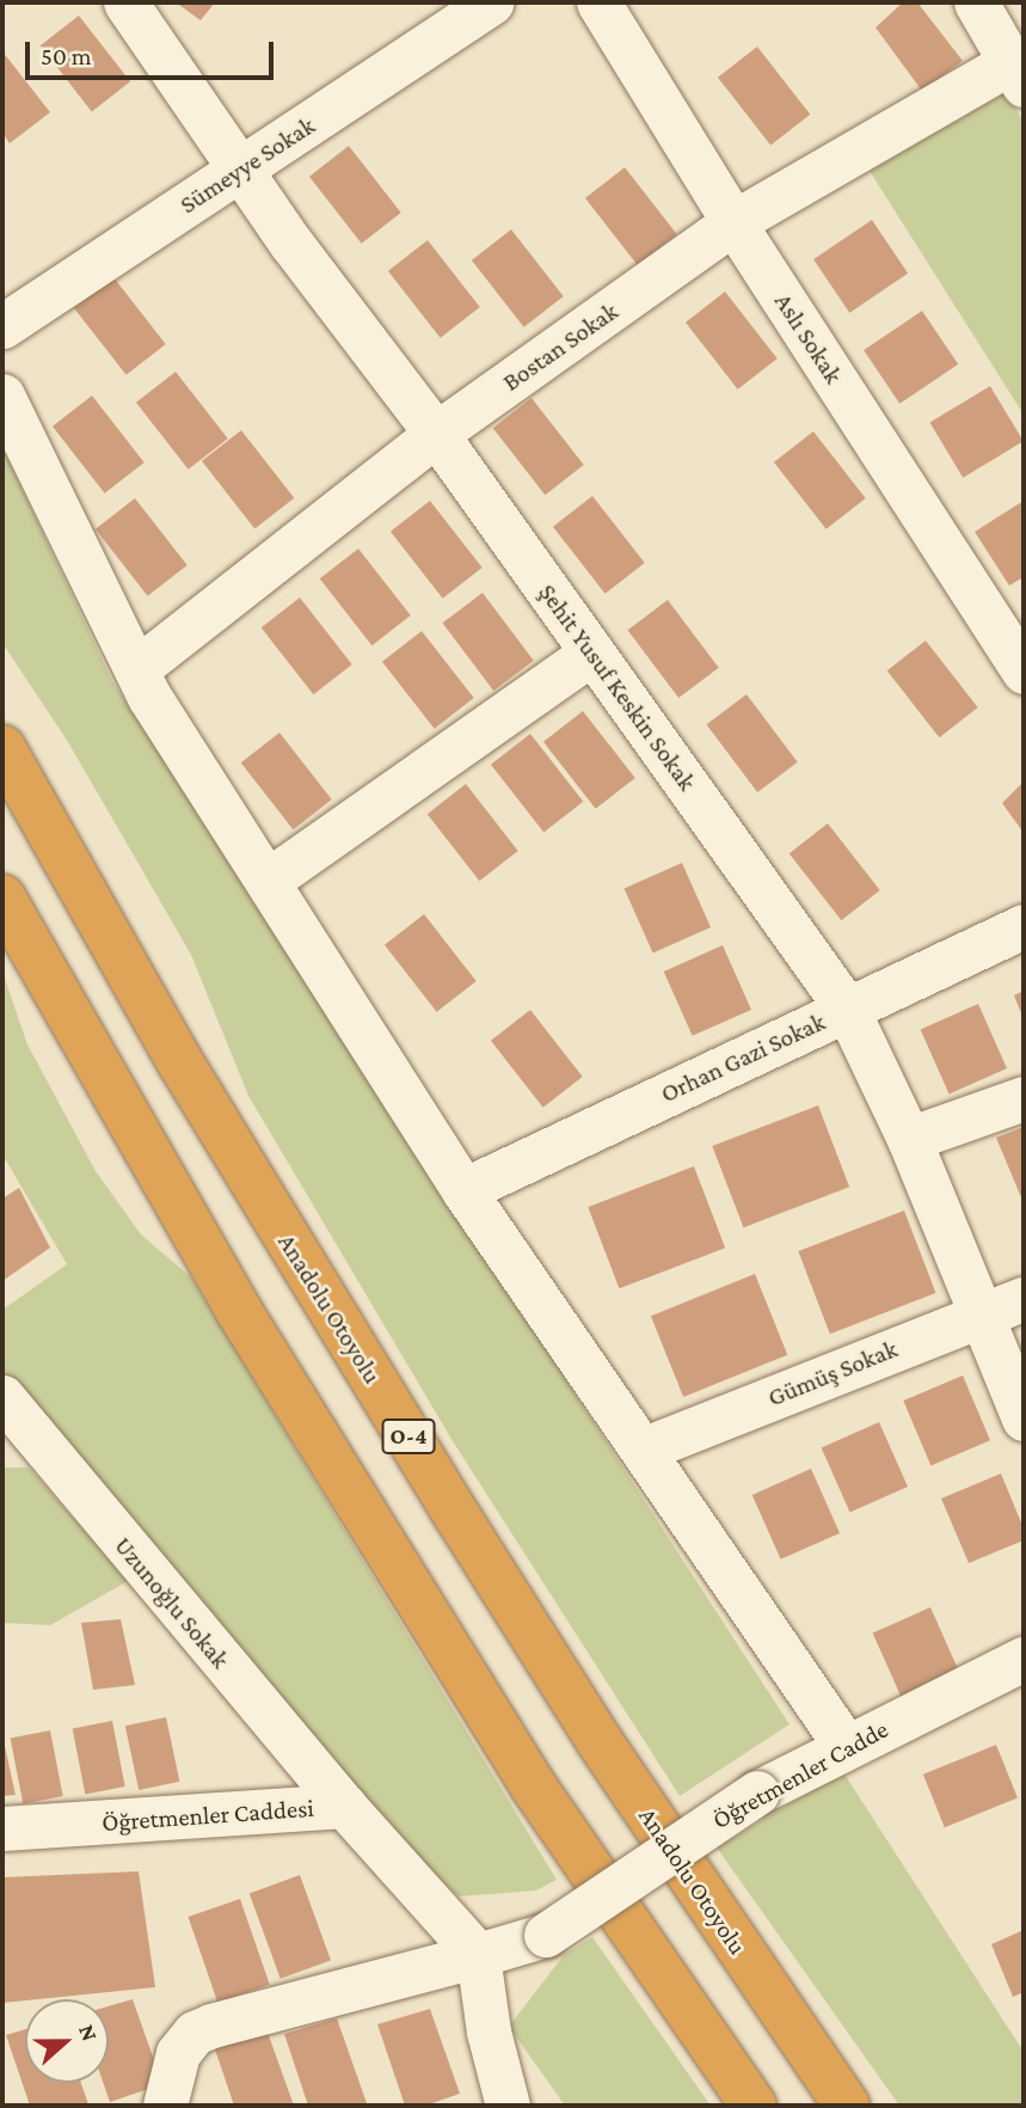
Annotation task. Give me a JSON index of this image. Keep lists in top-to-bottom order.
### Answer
{
  "streets": {
    "highway": ["Anadolu Otoyolu", "O-4"],
    "street": [
      "Sümeyye Sokak",
      "Aslı Sokak",
      "Bostan Sokak",
      "Şehit Yusuf Keskin Sokak",
      "Orhan Gazi Sokak",
      "Gümüş Sokak",
      "Uzunoğlu Sokak",
      "Öğretmenler Cadde",
      "Öğretmenler Caddesi"
    ]
  },
  "crossings": [
    ["Sümeyye Sokak", "Şehit Yusuf Keskin Sokak"],
    ["Aslı Sokak", "Bostan Sokak"],
    ["Bostan Sokak", "Şehit Yusuf Keskin Sokak"],
    ["Şehit Yusuf Keskin Sokak", "Orhan Gazi Sokak"],
    ["Şehit Yusuf Keskin Sokak", "Gümüş Sokak"],
    ["Uzunoğlu Sokak", "Öğretmenler Caddesi"],
    ["Öğretmenler Cadde", "Öğretmenler Caddesi"]
  ],
  "scale_bar": "50 m",
  "north": "right"
}
